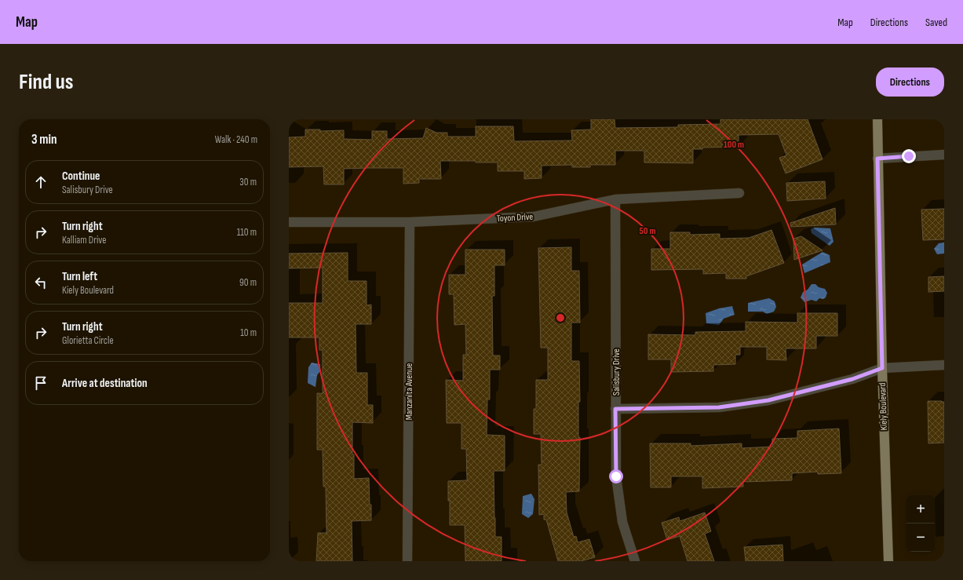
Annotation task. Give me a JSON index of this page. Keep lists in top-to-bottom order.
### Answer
{
  "streets": {
    "main road": ["Kiely Boulevard"],
    "street": ["Toyon Drive", "Salisbury Drive", "Manzanita Avenue"]
  },
  "crossings": [
    ["Toyon Drive", "Salisbury Drive"],
    ["Toyon Drive", "Manzanita Avenue"]
  ],
  "page": {
    "header": "Map",
    "nav": ["Map", "Directions", "Saved"],
    "buttons": "Directions",
    "title": "Find us",
    "heading": ["3 min", "Walk · 240 m"],
    "list": [
      ["Continue", "Salisbury Drive", "30 m"],
      ["Turn right", "Kalliam Drive", "110 m"],
      ["Turn left", "Kiely Boulevard", "90 m"],
      ["Turn right", "Glorietta Circle", "10 m"],
      "Arrive at destination"
    ],
    "map_buttons": ["+", "−"]
  },
  "rings": ["100 m", "50 m"]
}
